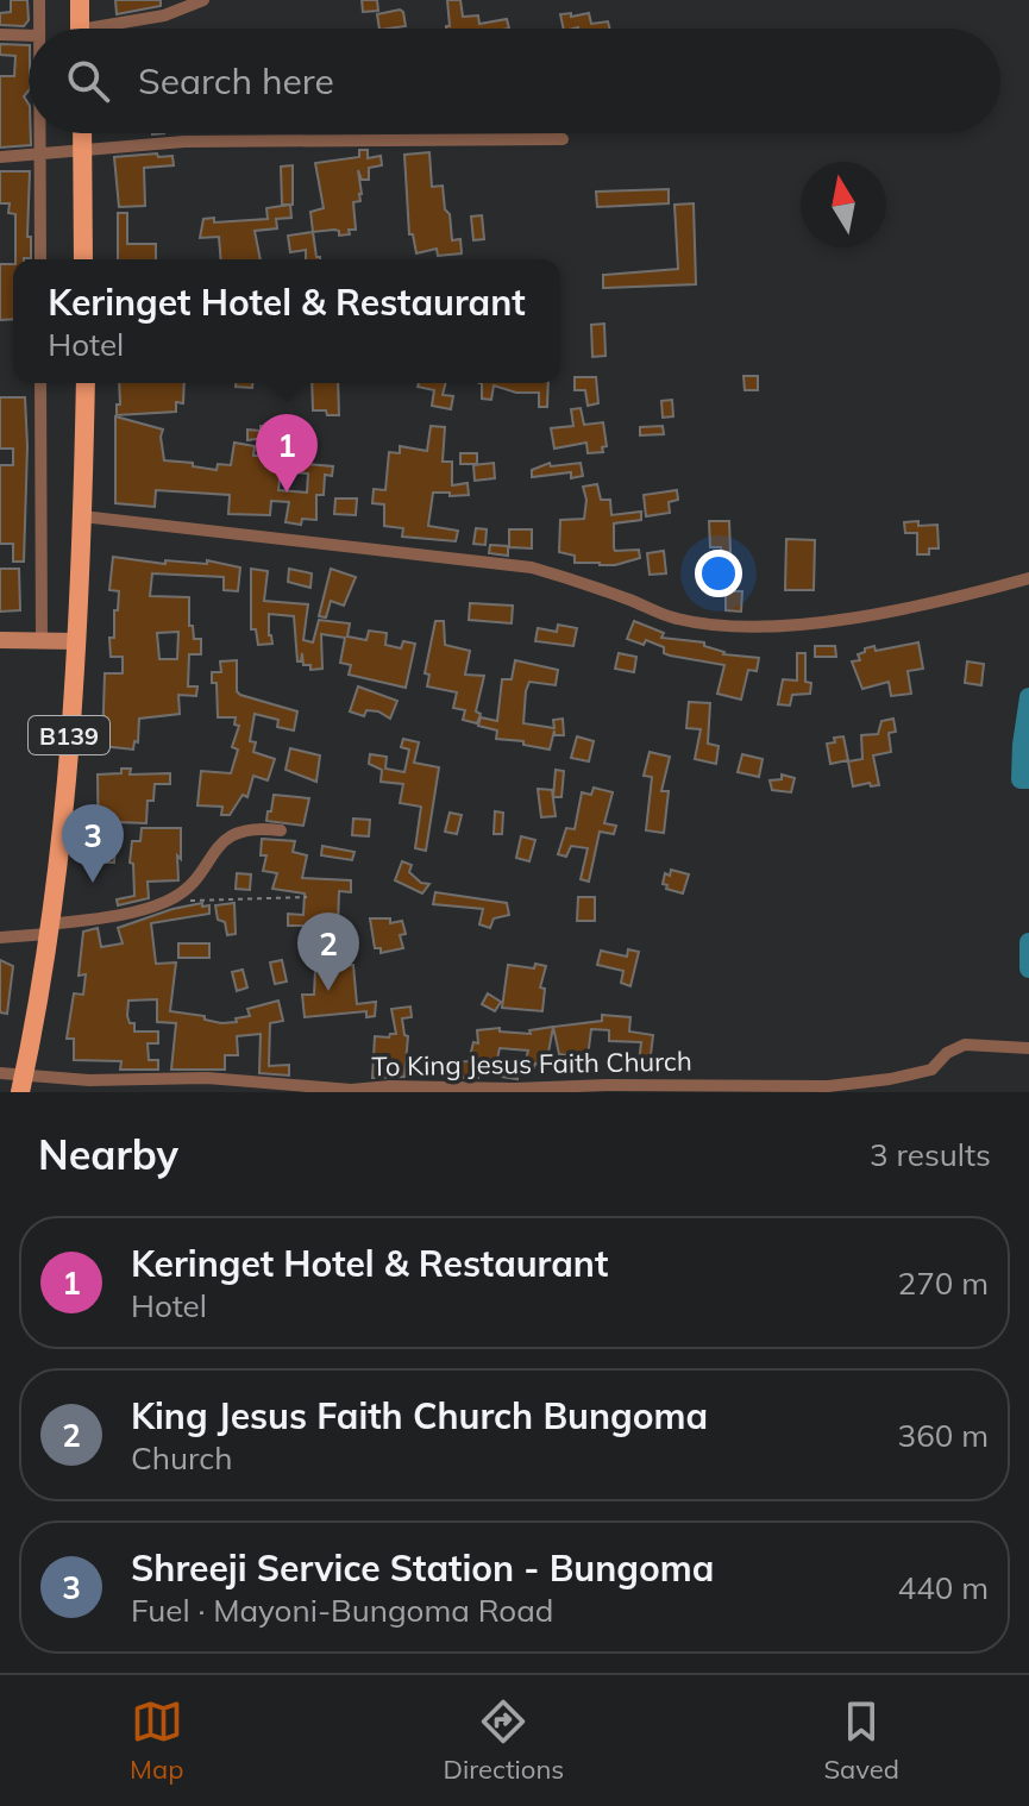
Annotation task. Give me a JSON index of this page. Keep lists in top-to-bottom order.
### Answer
{
  "streets": {
    "main road": ["B139"],
    "street": ["To King Jesus Faith Church"]
  },
  "crossings": [
    ["B139", "To King Jesus Faith Church"]
  ],
  "north": "top",
  "page": {
    "search": "Search here",
    "popup": ["Keringet Hotel & Restaurant", "Hotel"],
    "pins": ["1", "3", "2"],
    "heading": ["Nearby", "3 results"],
    "list": [
      {
        "mark": "1",
        "name": "Keringet Hotel & Restaurant",
        "note": "Hotel",
        "value": "270 m"
      },
      {
        "mark": "2",
        "name": "King Jesus Faith Church Bungoma",
        "note": "Church",
        "value": "360 m"
      },
      {
        "mark": "3",
        "name": "Shreeji Service Station - Bungoma",
        "note": "Fuel · Mayoni-Bungoma Road",
        "value": "440 m"
      }
    ],
    "nav": ["Map", "Directions", "Saved"]
  }
}
